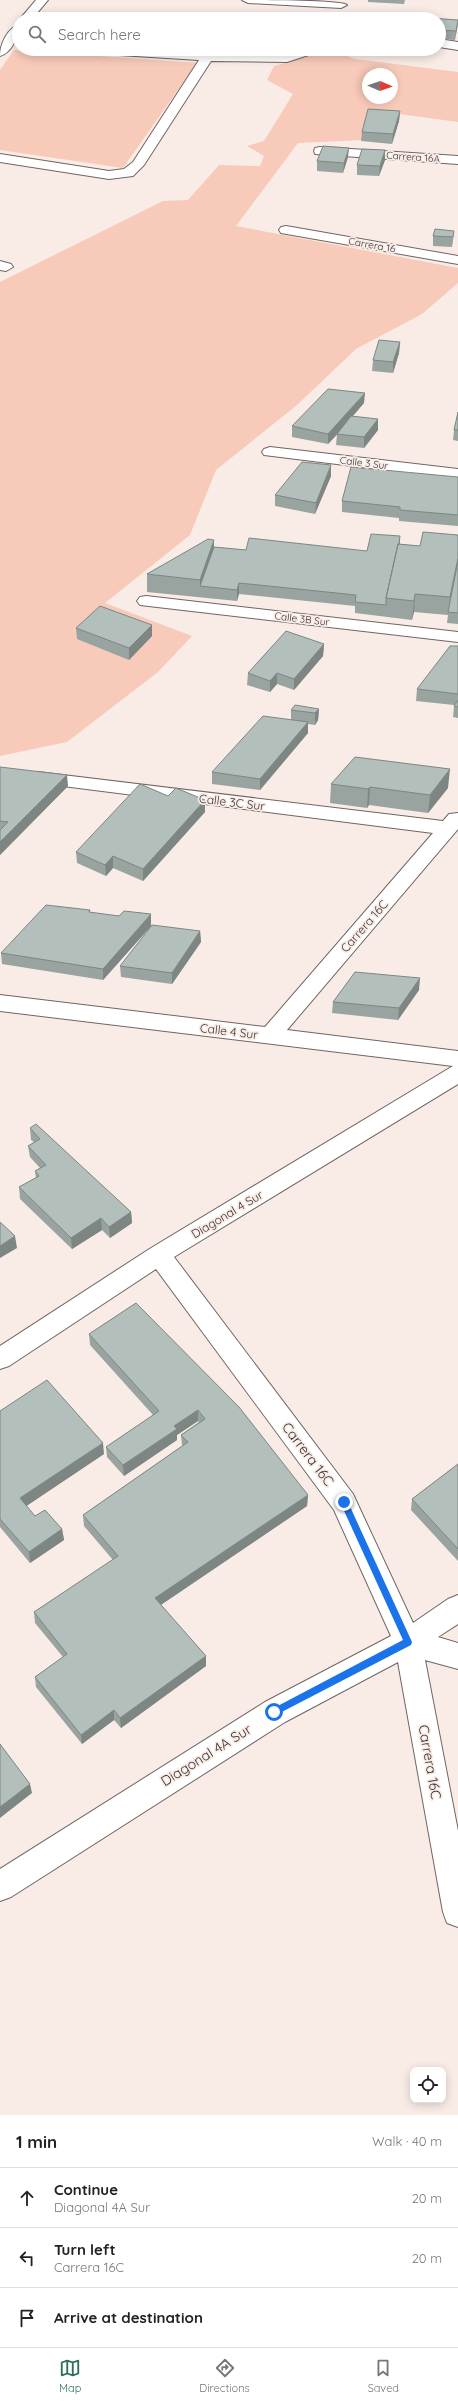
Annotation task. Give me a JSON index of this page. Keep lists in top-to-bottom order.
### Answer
{
  "streets": {
    "street": [
      "Carrera 16A",
      "Carrera 16",
      "Calle 3 Sur",
      "Calle 3B Sur",
      "Calle 3C Sur",
      "Carrera 16C",
      "Calle 4 Sur",
      "Diagonal 4 Sur",
      "Diagonal 4A Sur"
    ]
  },
  "crossings": [
    ["Calle 3C Sur", "Carrera 16C"],
    ["Carrera 16C", "Calle 4 Sur"],
    ["Carrera 16C", "Diagonal 4 Sur"],
    ["Carrera 16C", "Diagonal 4A Sur"]
  ],
  "north": "right",
  "page": {
    "search": "Search here",
    "heading": ["1 min", "Walk · 40 m"],
    "list": [
      ["Continue", "Diagonal 4A Sur", "20 m"],
      ["Turn left", "Carrera 16C", "20 m"],
      "Arrive at destination"
    ],
    "nav": ["Map", "Directions", "Saved"]
  }
}
